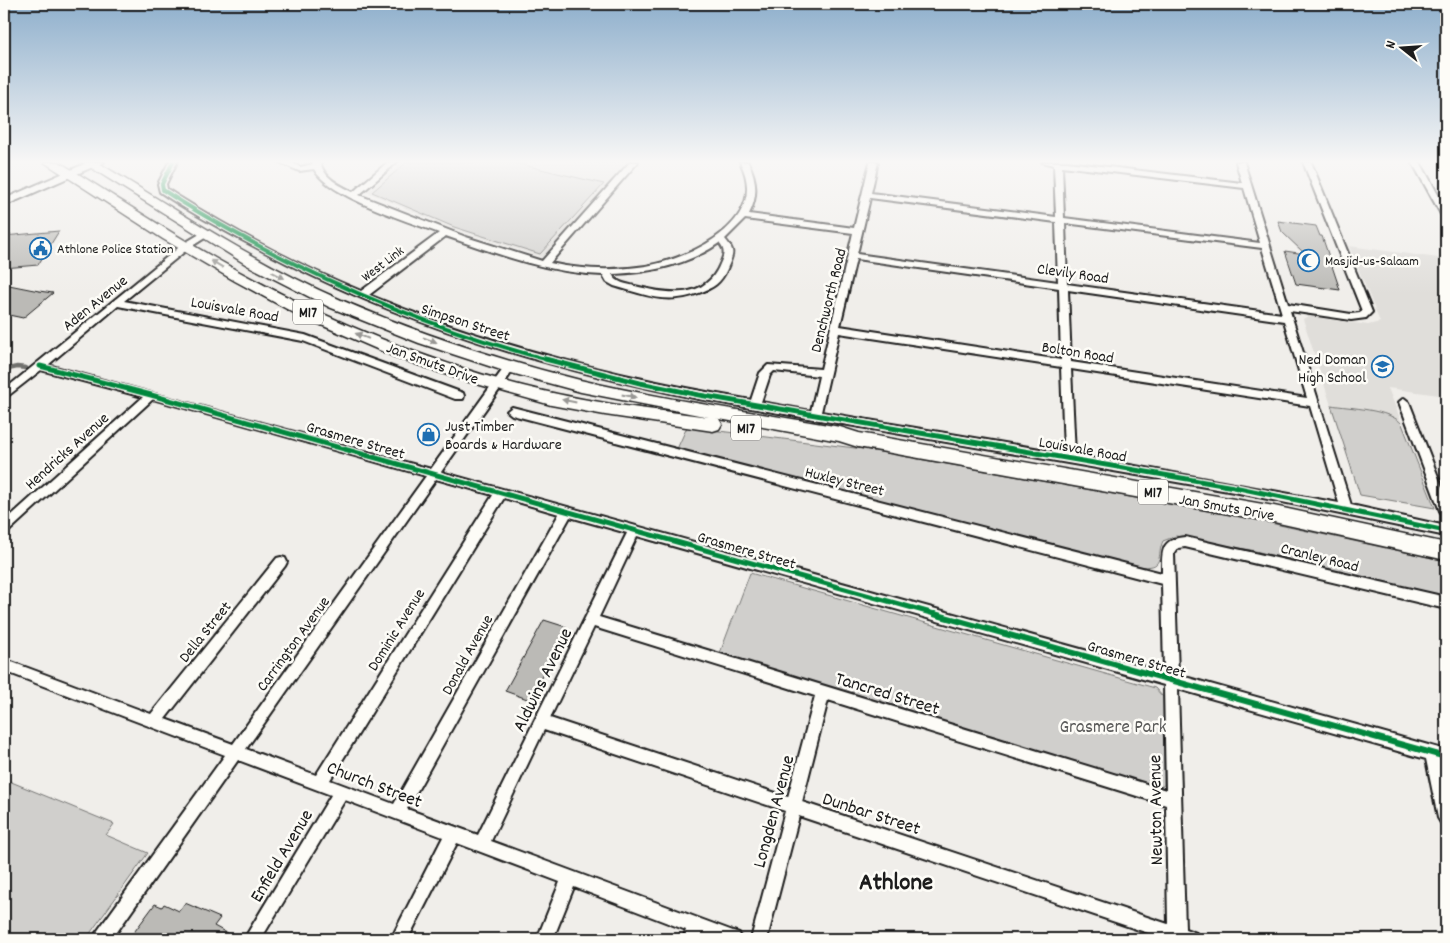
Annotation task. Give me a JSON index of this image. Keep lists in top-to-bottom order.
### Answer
{
  "streets": {
    "main road": ["M17", "Jan Smuts Drive"],
    "street": [
      "West Link",
      "Clevily Road",
      "Denchworth Road",
      "Aden Avenue",
      "Louisvale Road",
      "Simpson Street",
      "Bolton Road",
      "Grasmere Street",
      "Hendricks Avenue",
      "Huxley Street",
      "Cranley Road",
      "Dominic Avenue",
      "Della Street",
      "Carrington Avenue",
      "Donald Avenue",
      "Aldwins Avenue",
      "Tancred Street",
      "Church Street",
      "Newton Avenue",
      "Longden Avenue",
      "Dunbar Street",
      "Enfield Avenue"
    ]
  },
  "crossings": [
    ["West Link", "Simpson Street"],
    ["Clevily Road", "Denchworth Road"],
    ["Denchworth Road", "Louisvale Road"],
    ["Denchworth Road", "Simpson Street"],
    ["Denchworth Road", "Bolton Road"],
    ["Aden Avenue", "Louisvale Road"],
    ["Aden Avenue", "Jan Smuts Drive"],
    ["Aden Avenue", "Grasmere Street"],
    ["Louisvale Road", "Simpson Street"],
    ["Jan Smuts Drive", "Carrington Avenue"],
    ["Grasmere Street", "Hendricks Avenue"],
    ["Grasmere Street", "Dominic Avenue"],
    ["Grasmere Street", "Carrington Avenue"],
    ["Grasmere Street", "Donald Avenue"],
    ["Grasmere Street", "Aldwins Avenue"],
    ["Grasmere Street", "Newton Avenue"],
    ["Huxley Street", "Newton Avenue"],
    ["Cranley Road", "Newton Avenue"],
    ["Dominic Avenue", "Church Street"],
    ["Della Street", "Church Street"],
    ["Carrington Avenue", "Church Street"],
    ["Donald Avenue", "Church Street"],
    ["Aldwins Avenue", "Tancred Street"],
    ["Aldwins Avenue", "Church Street"],
    ["Aldwins Avenue", "Dunbar Street"],
    ["Tancred Street", "Newton Avenue"],
    ["Tancred Street", "Longden Avenue"],
    ["Church Street", "Enfield Avenue"],
    ["Newton Avenue", "Dunbar Street"],
    ["Longden Avenue", "Dunbar Street"]
  ],
  "districts": ["Athlone"],
  "parks": ["Grasmere Park"],
  "places": {
    "public building": ["Athlone Police Station"],
    "mosque": ["Masjid-us-Salaam"],
    "school or university": ["Ned Doman High School"],
    "shop": ["Just Timber Boards & Hardware"]
  },
  "north": "left"
}
